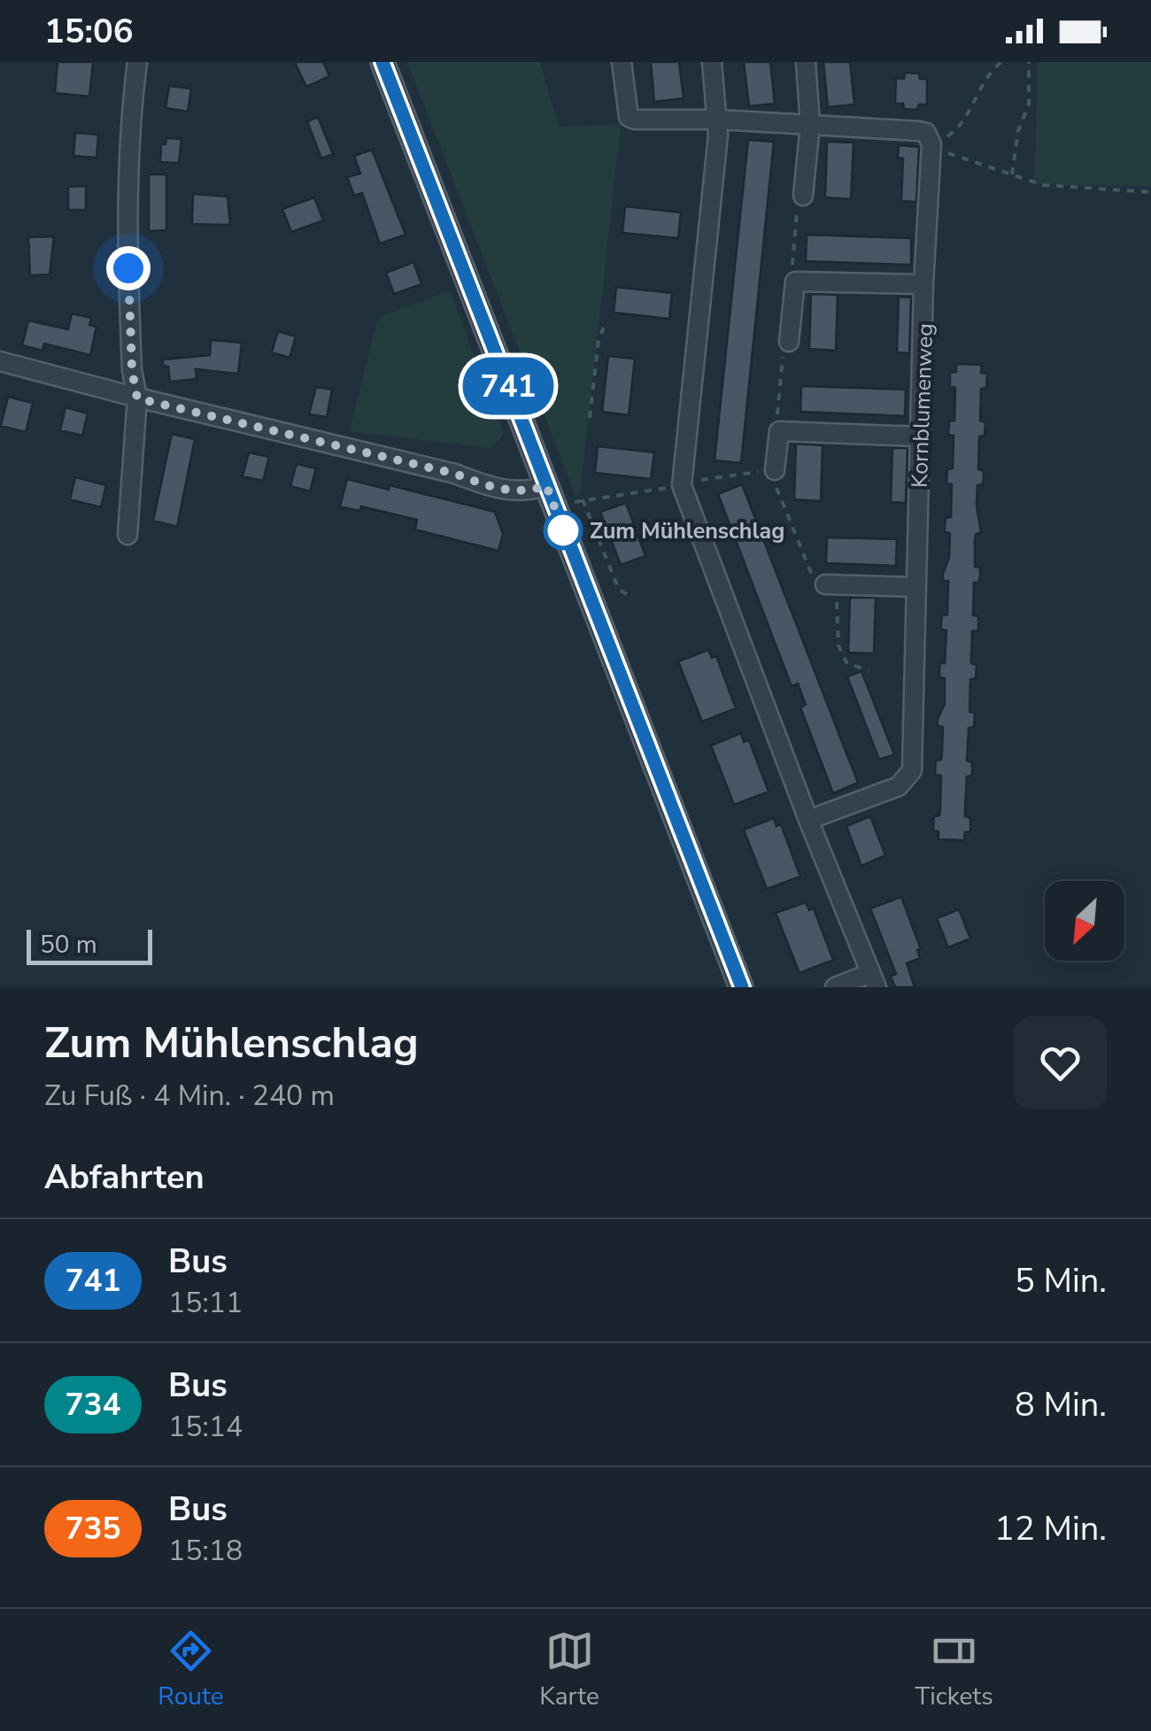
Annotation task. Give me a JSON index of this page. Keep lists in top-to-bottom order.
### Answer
{
  "streets": {
    "street": ["Kornblumenweg"]
  },
  "places": ["Zum Mühlenschlag"],
  "lines": ["bus line 741"],
  "scale_bar": "50 m",
  "north": "bottom left",
  "page": {
    "status": "15:06",
    "on_map": "741",
    "scale": "50 m",
    "heading": [
      ["Zum Mühlenschlag", "Zu Fuß · 4 Min. · 240 m"],
      "Abfahrten"
    ],
    "list": [
      {
        "mark": "741",
        "name": "Bus",
        "note": "15:11",
        "value": "5 Min."
      },
      {
        "mark": "734",
        "name": "Bus",
        "note": "15:14",
        "value": "8 Min."
      },
      {
        "mark": "735",
        "name": "Bus",
        "note": "15:18",
        "value": "12 Min."
      }
    ],
    "tabs": ["Route", "Karte", "Tickets"]
  }
}
